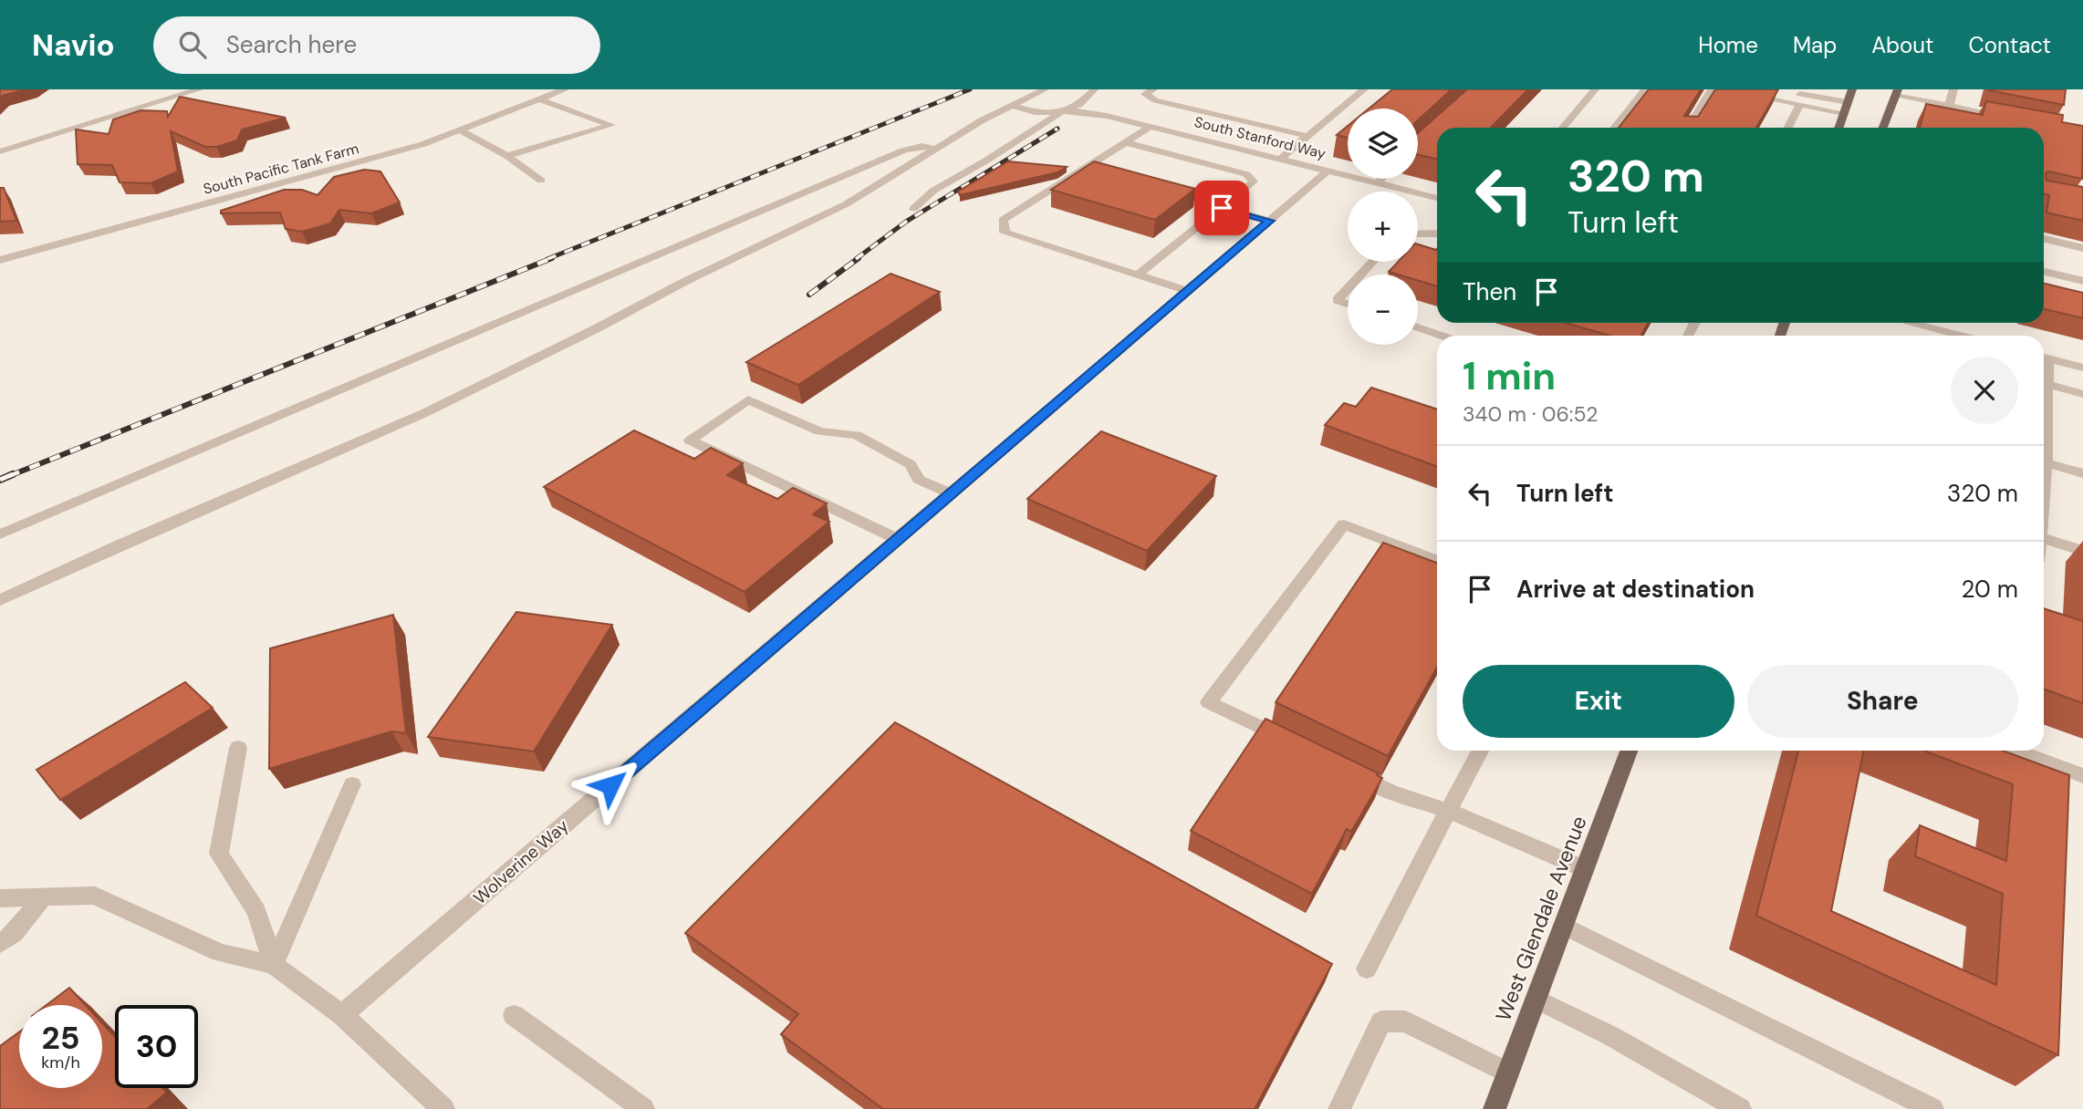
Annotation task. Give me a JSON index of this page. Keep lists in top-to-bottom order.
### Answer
{
  "streets": {
    "main road": ["West Glendale Avenue"],
    "street": ["South Stanford Way", "South Pacific Tank Farm", "Wolverine Way"]
  },
  "crossings": [
    ["South Stanford Way", "Wolverine Way"]
  ],
  "page": {
    "header": "Navio",
    "search": "Search here",
    "nav": [
      "Home",
      "Map",
      "About",
      "Contact"
    ],
    "map_buttons": ["+", "−"],
    "turn": ["320 m", "Turn left"],
    "then": "Then",
    "heading": ["1 min", "340 m · 06:52"],
    "list": [
      {
        "name": "Turn left",
        "value": "320 m"
      },
      {
        "name": "Arrive at destination",
        "value": "20 m"
      }
    ],
    "buttons": ["Exit", "Share"],
    "speed": "25 km/h",
    "limit": "30"
  }
}
